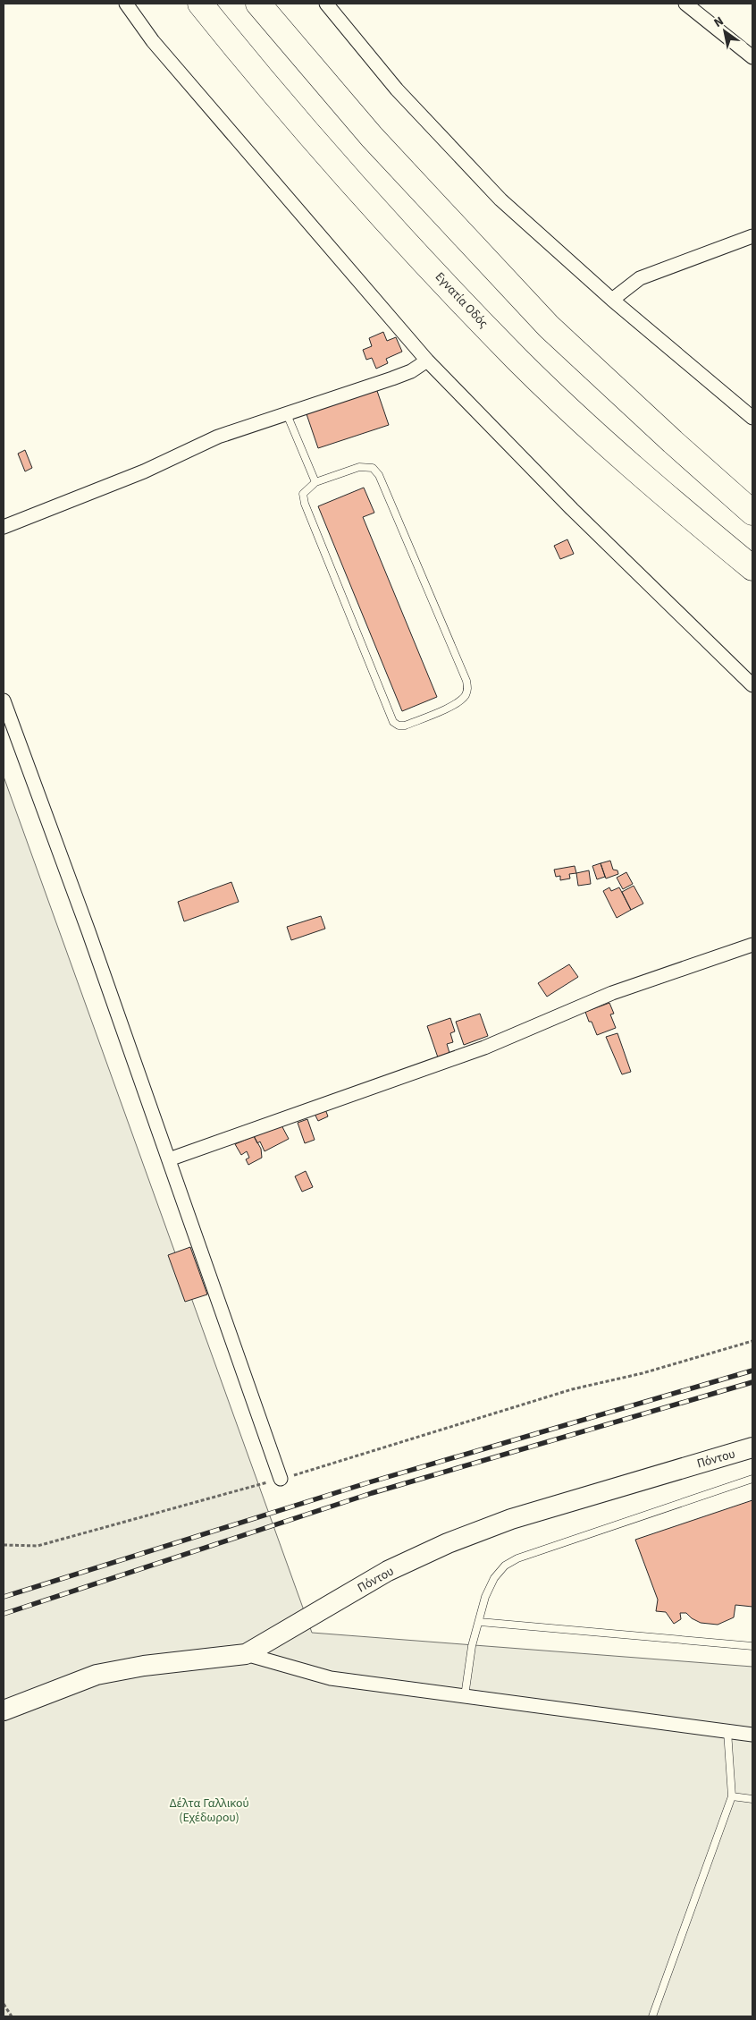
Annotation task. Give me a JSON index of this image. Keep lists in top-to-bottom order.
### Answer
{
  "streets": {
    "highway": ["Εγνατία Οδός"],
    "street": ["Πόντου"]
  },
  "parks": ["Δέλτα Γαλλικού (Εχέδωρου)"],
  "north": "top left"
}
